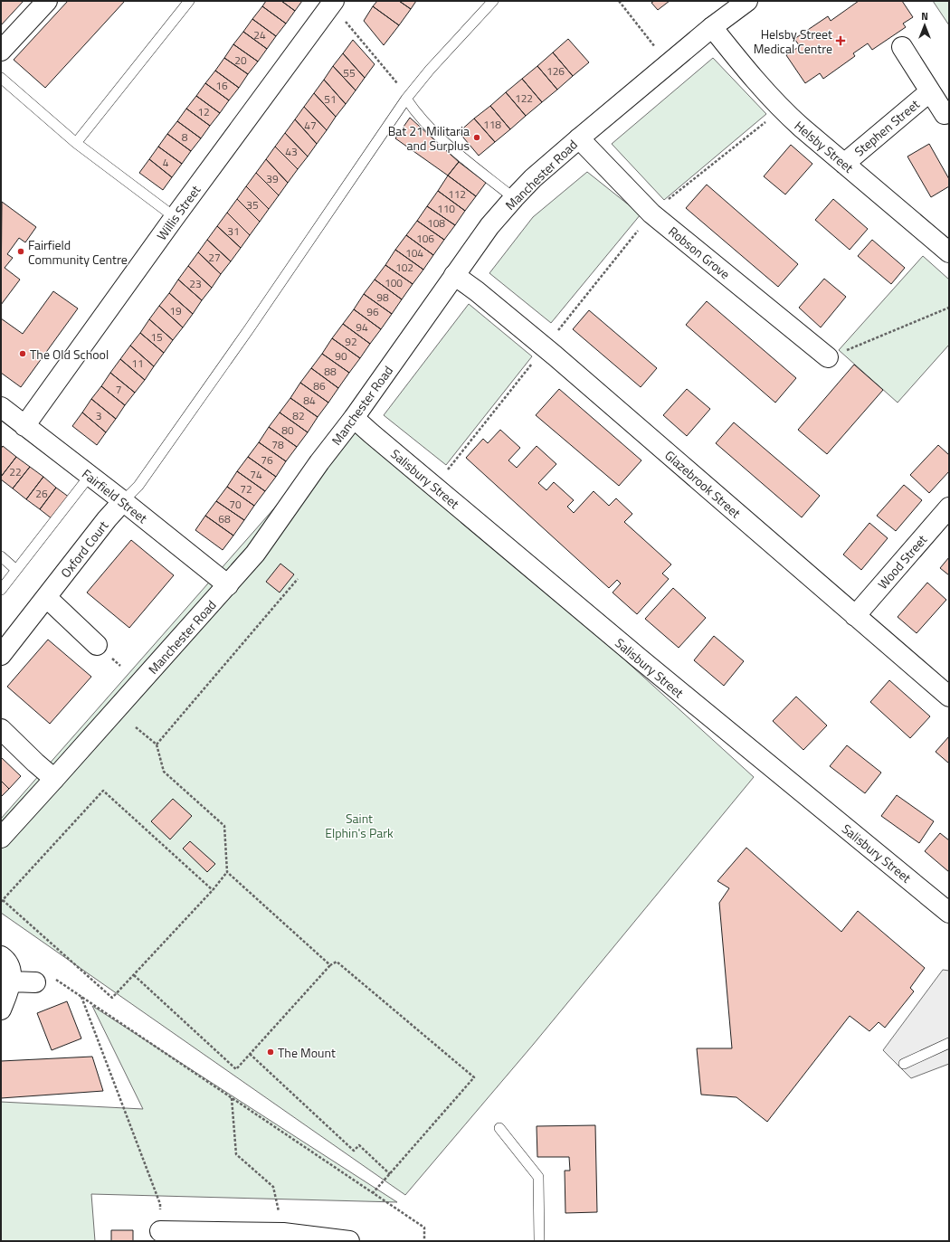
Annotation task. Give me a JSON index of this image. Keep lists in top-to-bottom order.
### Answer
{
  "streets": {
    "street": [
      "Stephen Street",
      "Helsby Street",
      "Manchester Road",
      "Willis Street",
      "Robson Grove",
      "Salisbury Street",
      "Glazebrook Street",
      "Fairfield Street",
      "Oxford Court",
      "Wood Street"
    ]
  },
  "crossings": [
    ["Stephen Street", "Helsby Street"],
    ["Helsby Street", "Manchester Road"],
    ["Manchester Road", "Robson Grove"],
    ["Manchester Road", "Salisbury Street"],
    ["Manchester Road", "Glazebrook Street"],
    ["Manchester Road", "Fairfield Street"],
    ["Willis Street", "Fairfield Street"],
    ["Glazebrook Street", "Wood Street"],
    ["Fairfield Street", "Oxford Court"]
  ],
  "parks": ["Saint Elphin's Park"],
  "places": {
    "health": ["Helsby Street Medical Centre"],
    "other": [
      "Bat 21 Militaria and Surplus",
      "Fairfield Community Centre",
      "The Old School",
      "The Mount"
    ]
  },
  "house_numbers": [
    "24",
    "20",
    "126",
    "55",
    "16",
    "122",
    "51",
    "12",
    "118",
    "47",
    "8",
    "43",
    "4",
    "39",
    "112",
    "35",
    "110",
    "108",
    "31",
    "106",
    "104",
    "27",
    "102",
    "100",
    "23",
    "98",
    "19",
    "96",
    "94",
    "15",
    "92",
    "90",
    "11",
    "88",
    "86",
    "7",
    "84",
    "3",
    "82",
    "80",
    "78",
    "76",
    "22",
    "74",
    "72",
    "26",
    "70",
    "68"
  ],
  "north": "top"
}
